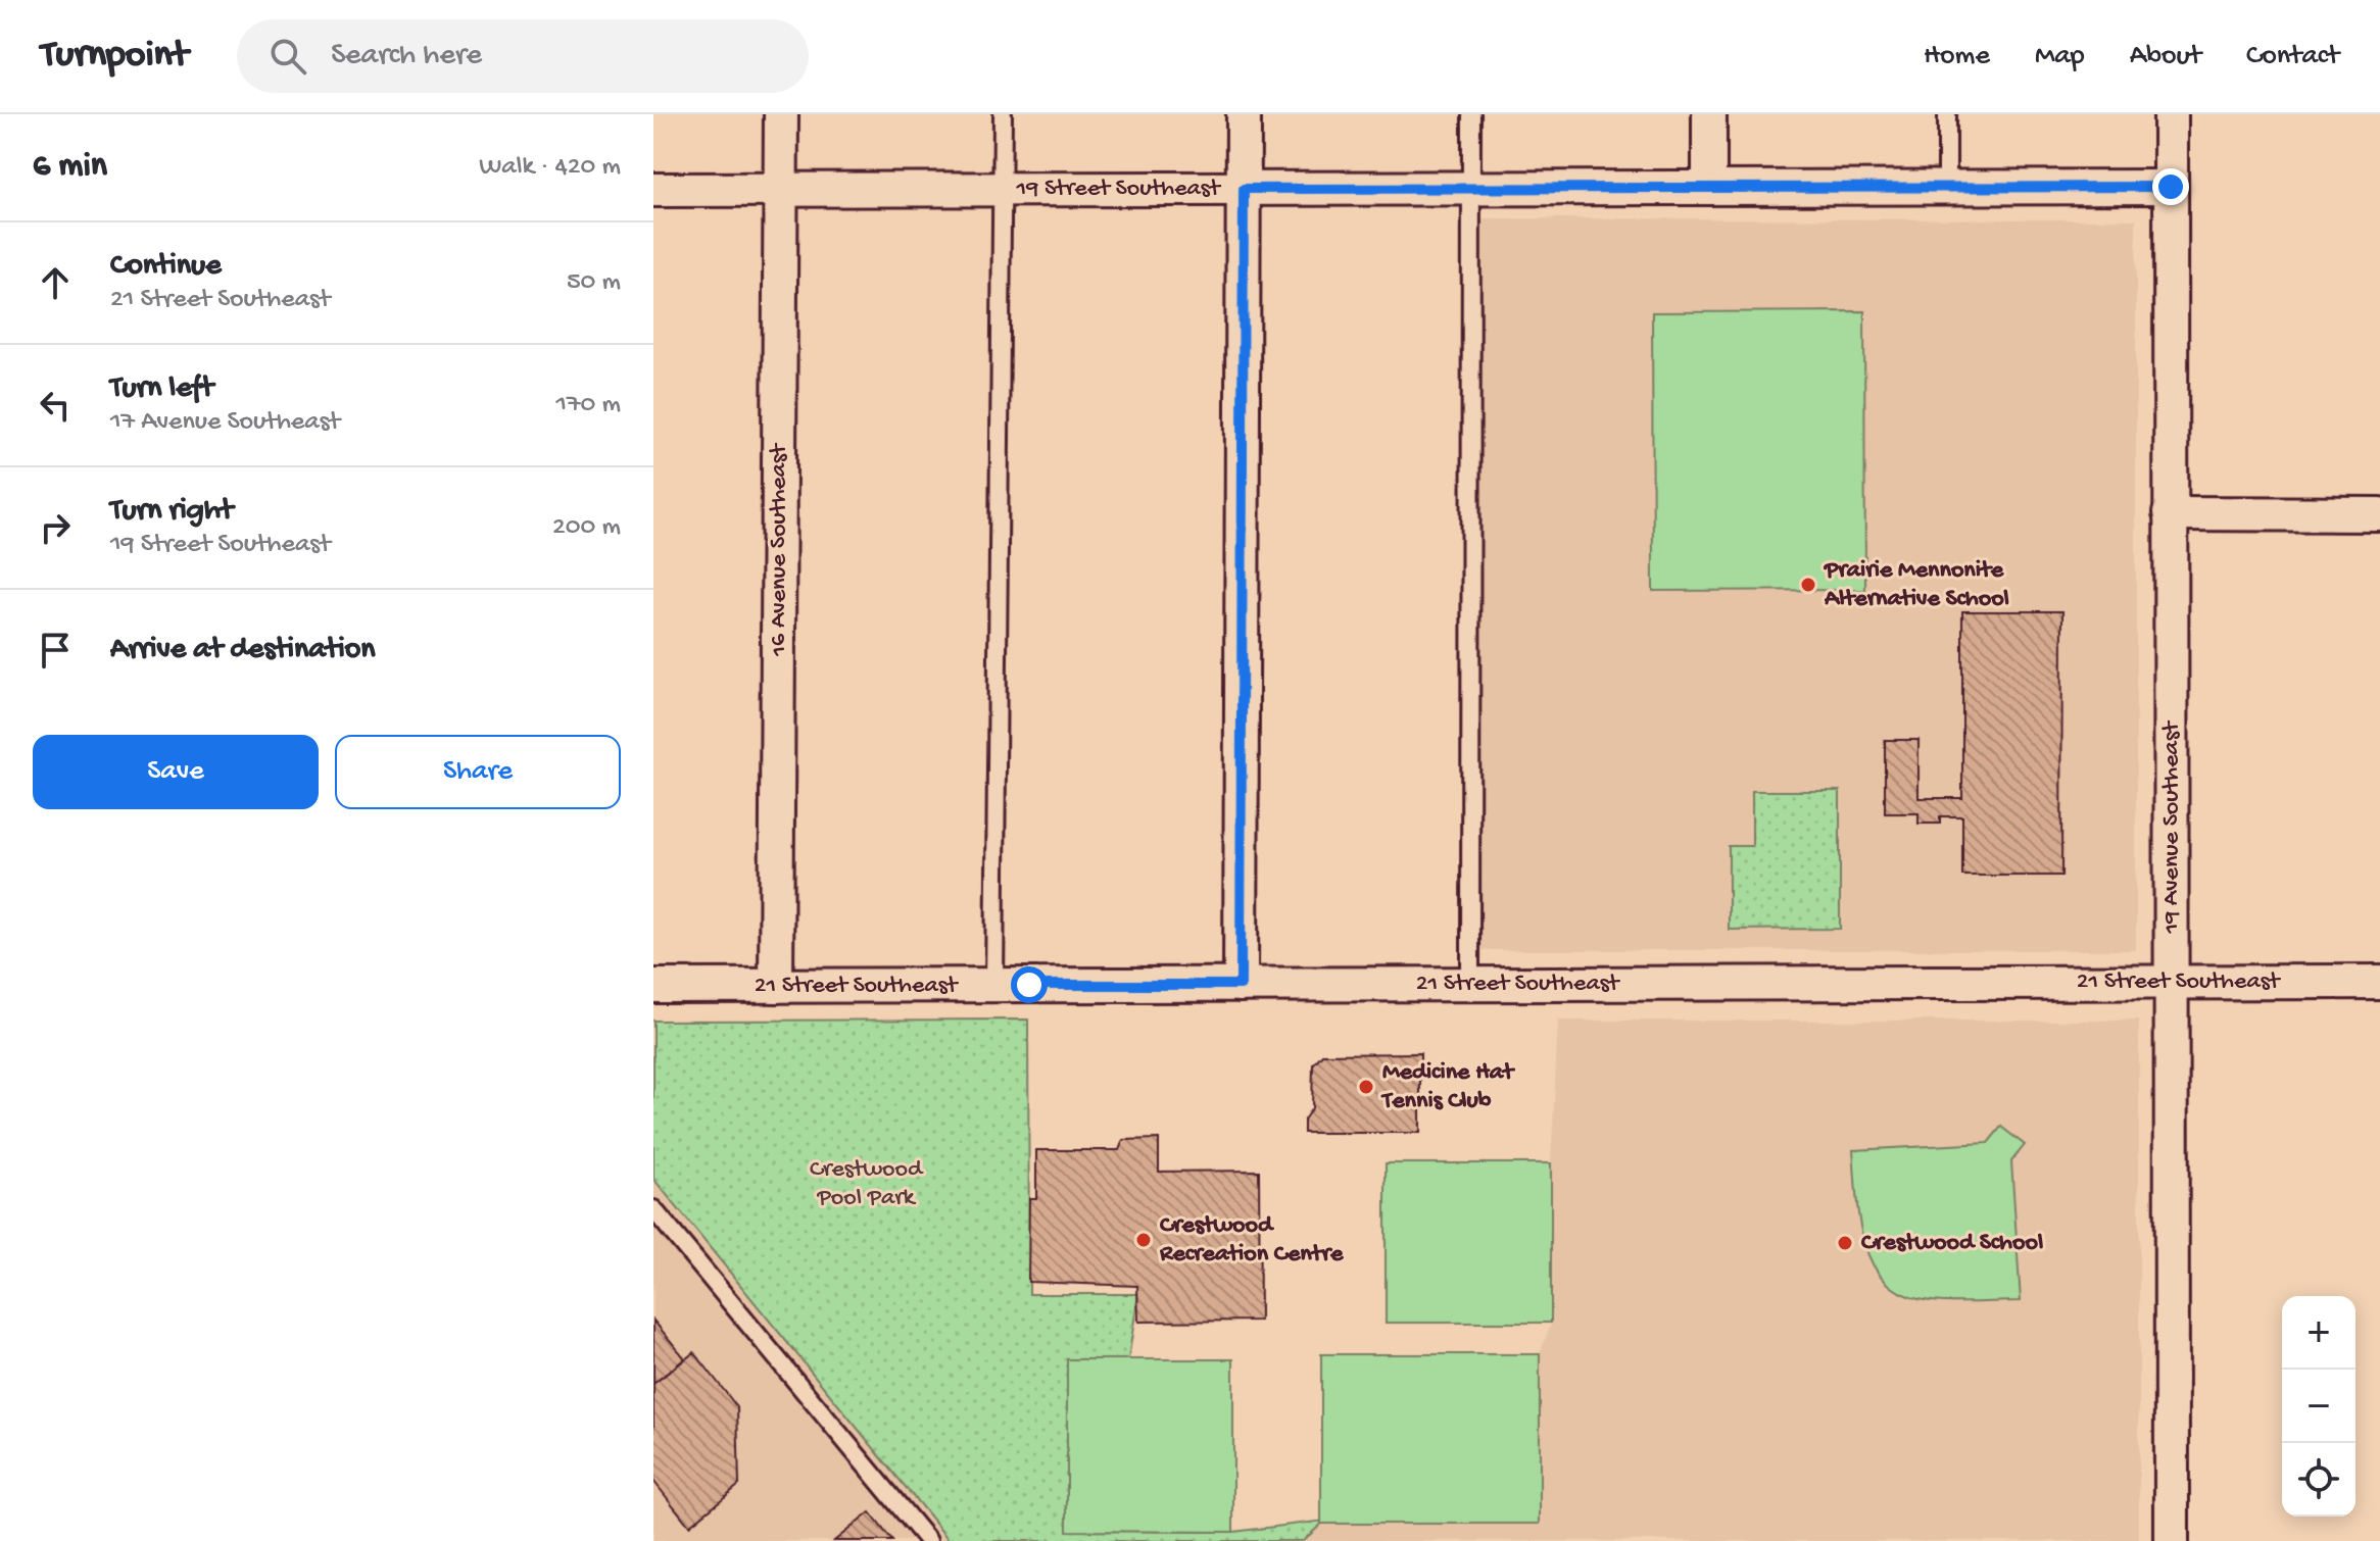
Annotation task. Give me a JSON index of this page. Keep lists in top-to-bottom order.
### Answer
{
  "streets": {
    "street": [
      "19 Street Southeast",
      "16 Avenue Southeast",
      "19 Avenue Southeast",
      "21 Street Southeast"
    ]
  },
  "crossings": [
    ["19 Street Southeast", "16 Avenue Southeast"],
    ["19 Street Southeast", "19 Avenue Southeast"],
    ["16 Avenue Southeast", "21 Street Southeast"],
    ["19 Avenue Southeast", "21 Street Southeast"]
  ],
  "parks": ["Crestwood Pool Park"],
  "places": [
    "Prairie Mennonite Alternative School",
    "Medicine Hat Tennis Club",
    "Crestwood Recreation Centre",
    "Crestwood School"
  ],
  "page": {
    "header": "Turnpoint",
    "search": "Search here",
    "nav": [
      "Home",
      "Map",
      "About",
      "Contact"
    ],
    "heading": ["6 min", "Walk · 420 m"],
    "list": [
      ["Continue", "21 Street Southeast", "50 m"],
      ["Turn left", "17 Avenue Southeast", "170 m"],
      ["Turn right", "19 Street Southeast", "200 m"],
      "Arrive at destination"
    ],
    "buttons": ["Save", "Share"],
    "map_buttons": ["+", "−"]
  }
}
